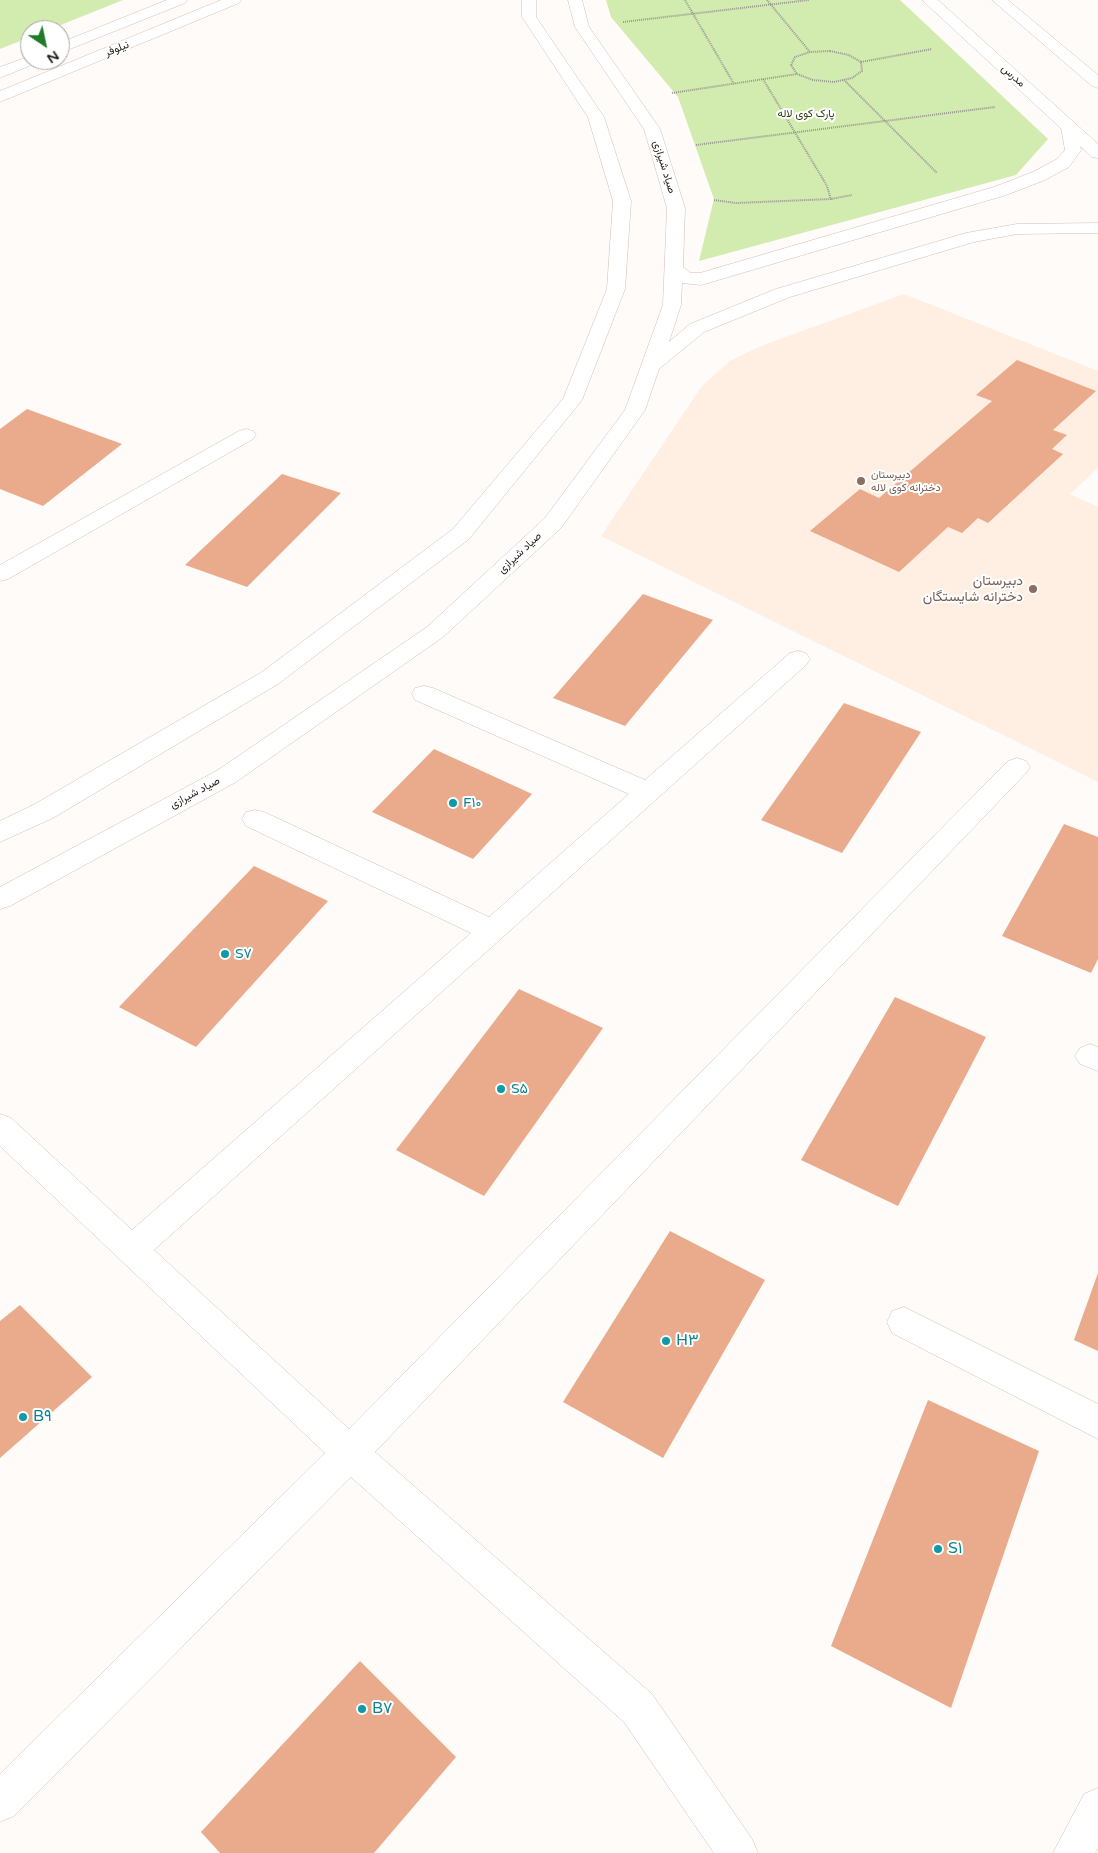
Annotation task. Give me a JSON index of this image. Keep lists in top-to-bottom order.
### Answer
{
  "streets": {
    "street": ["نیلوفر", "مدرس", "صیاد شیرازی"]
  },
  "parks": ["پارک کوی لاله"],
  "places": [
    "دبیرستان دخترانه کوی لاله",
    "دبیرستان دخترانه شایستگان",
    "F۱۰",
    "S۷",
    "S۵",
    "H۳",
    "B۹",
    "S۱",
    "B۷"
  ],
  "north": "bottom right"
}
